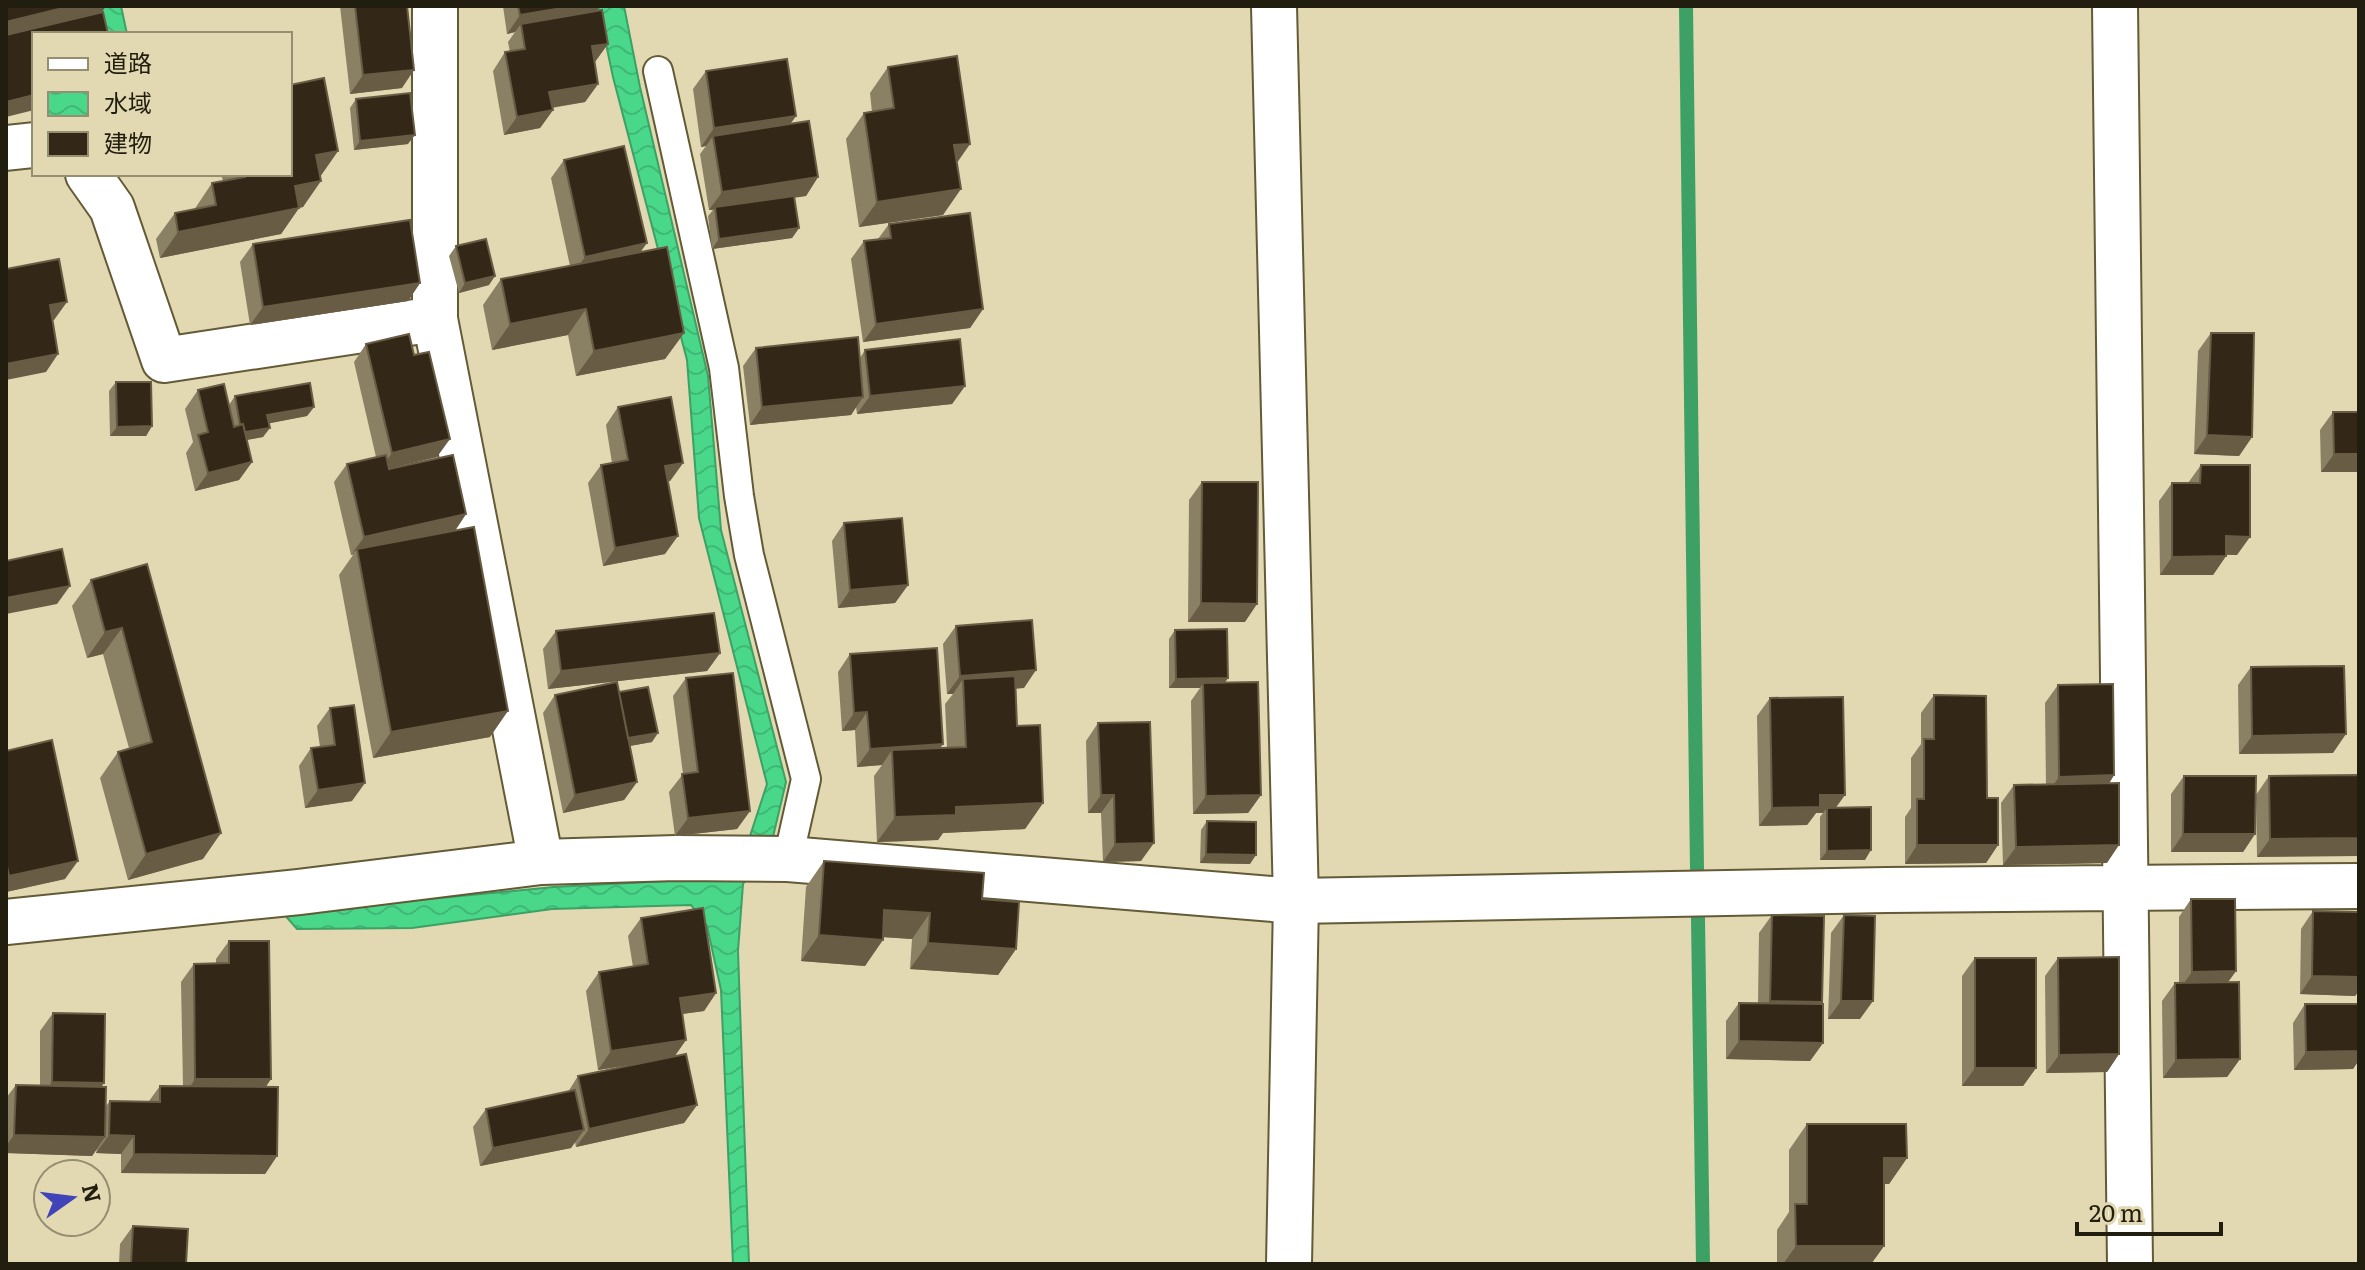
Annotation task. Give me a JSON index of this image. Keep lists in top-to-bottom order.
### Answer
{
  "legend": ["道路", "水域", "建物"],
  "scale_bar": "20 m",
  "north": "right"
}
